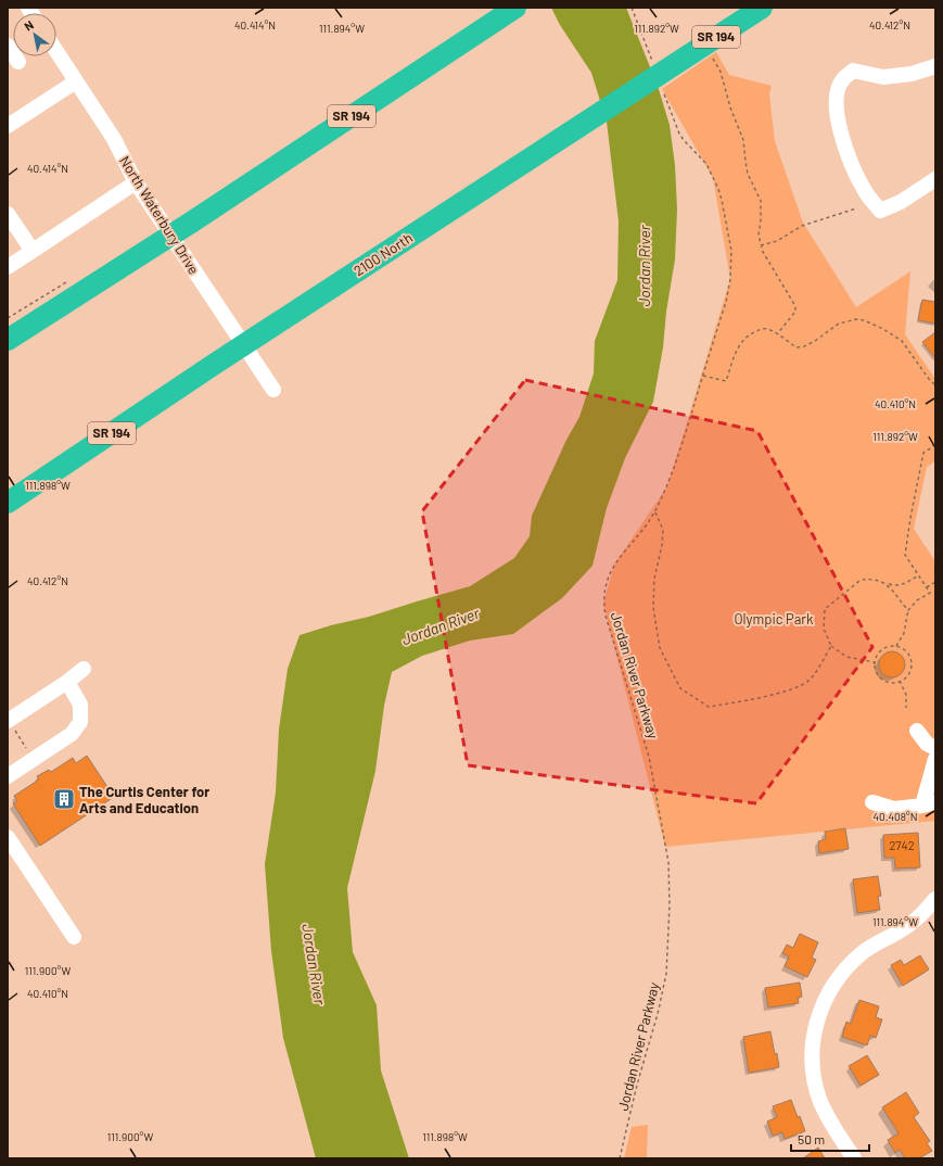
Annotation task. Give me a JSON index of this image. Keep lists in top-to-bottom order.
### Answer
{
  "streets": {
    "highway": ["SR 194", "2100 North"],
    "street": ["North Waterbury Drive"],
    "path": ["Jordan River Parkway"]
  },
  "water": ["Jordan River"],
  "parks": ["Olympic Park"],
  "places": {
    "building": ["The Curtis Center for Arts and Education"]
  },
  "house_numbers": ["2742"],
  "scale_bar": "50 m",
  "north": "top left",
  "coordinates": [
    "40.414°N",
    "40.412°N",
    "111.892°W",
    "111.894°W",
    "40.410°N",
    "111.898°W",
    "40.408°N",
    "111.900°W"
  ]
}
